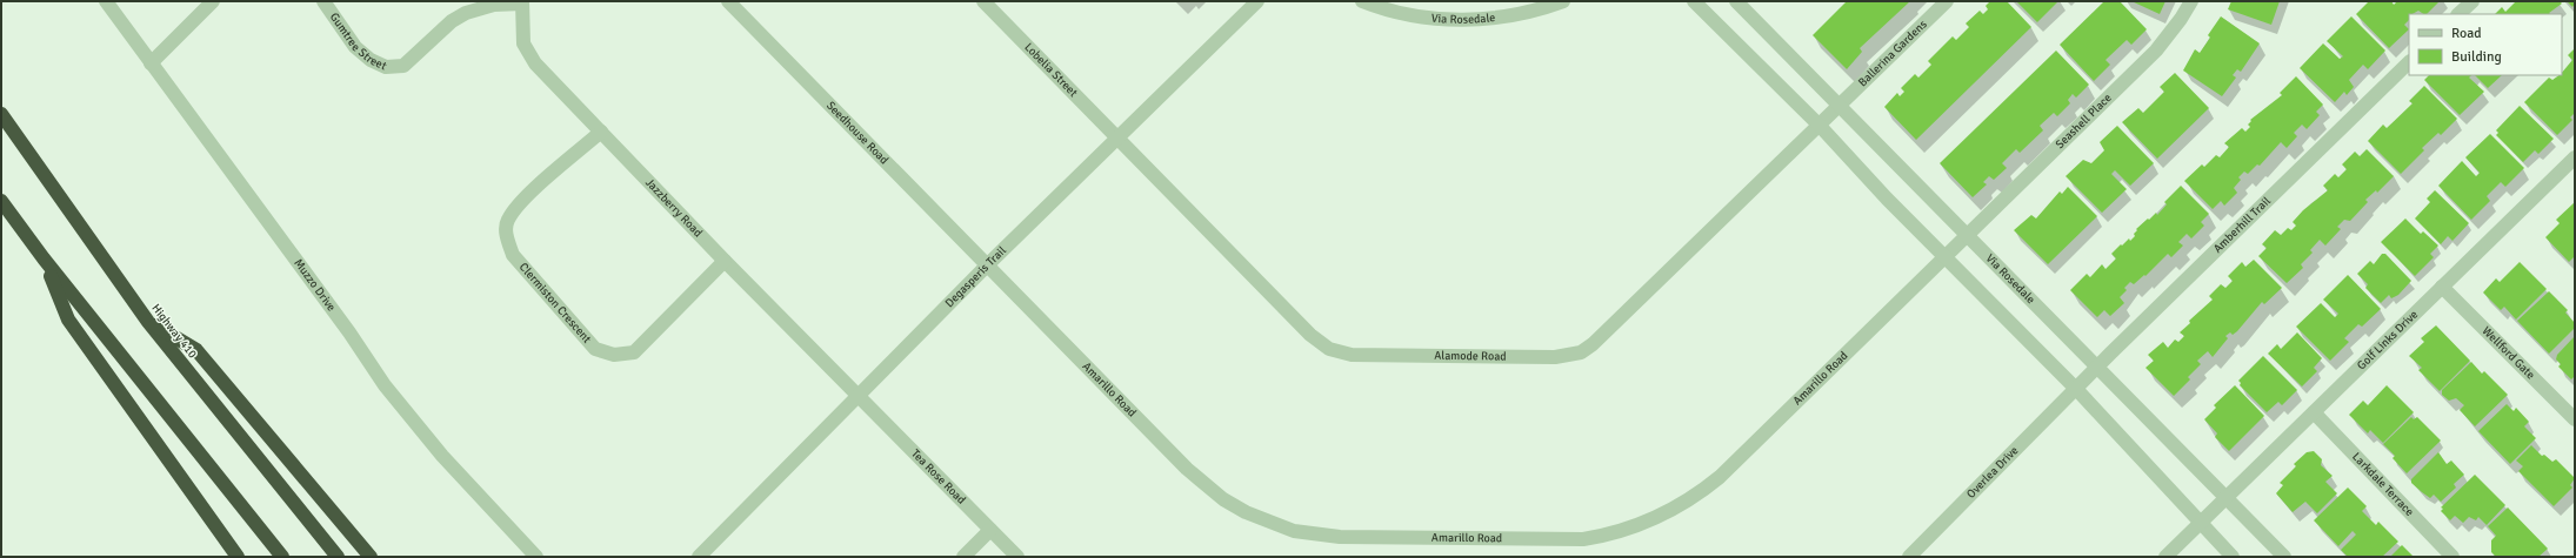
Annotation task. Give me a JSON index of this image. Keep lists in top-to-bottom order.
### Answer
{
  "streets": {
    "highway": ["Highway 410"],
    "street": [
      "Via Rosedale",
      "Gumtree Street",
      "Ballerina Gardens",
      "Lobelia Street",
      "Seashell Place",
      "Seedhouse Road",
      "Jazzberry Road",
      "Amberhill Trail",
      "Degasperis Trail",
      "Muzzo Drive",
      "Clermiston Crescent",
      "Golf Links Drive",
      "Wellford Gate",
      "Alamode Road",
      "Amarillo Road",
      "Overlea Drive",
      "Tea Rose Road",
      "Larkdale Terrace"
    ]
  },
  "crossings": [
    ["Via Rosedale", "Ballerina Gardens"],
    ["Via Rosedale", "Seashell Place"],
    ["Via Rosedale", "Amberhill Trail"],
    ["Via Rosedale", "Golf Links Drive"],
    ["Gumtree Street", "Jazzberry Road"],
    ["Ballerina Gardens", "Alamode Road"],
    ["Lobelia Street", "Degasperis Trail"],
    ["Lobelia Street", "Alamode Road"],
    ["Seashell Place", "Amarillo Road"],
    ["Seedhouse Road", "Degasperis Trail"],
    ["Seedhouse Road", "Amarillo Road"],
    ["Jazzberry Road", "Degasperis Trail"],
    ["Jazzberry Road", "Clermiston Crescent"],
    ["Jazzberry Road", "Tea Rose Road"],
    ["Amberhill Trail", "Overlea Drive"],
    ["Degasperis Trail", "Alamode Road"],
    ["Degasperis Trail", "Amarillo Road"],
    ["Degasperis Trail", "Tea Rose Road"],
    ["Golf Links Drive", "Wellford Gate"],
    ["Golf Links Drive", "Larkdale Terrace"]
  ],
  "legend": ["Road", "Building"]
}
